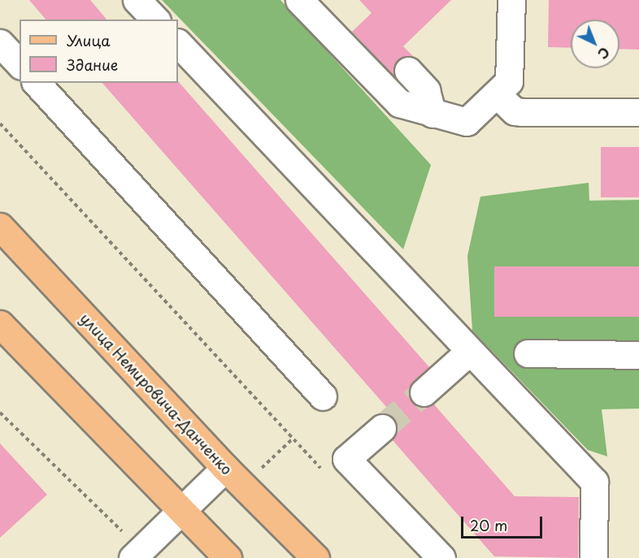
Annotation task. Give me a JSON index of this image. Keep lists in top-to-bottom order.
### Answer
{
  "streets": {
    "main road": ["улица Немировича-Данченко"]
  },
  "legend": ["Улица", "Здание"],
  "scale_bar": "20 m",
  "north": "bottom right"
}
